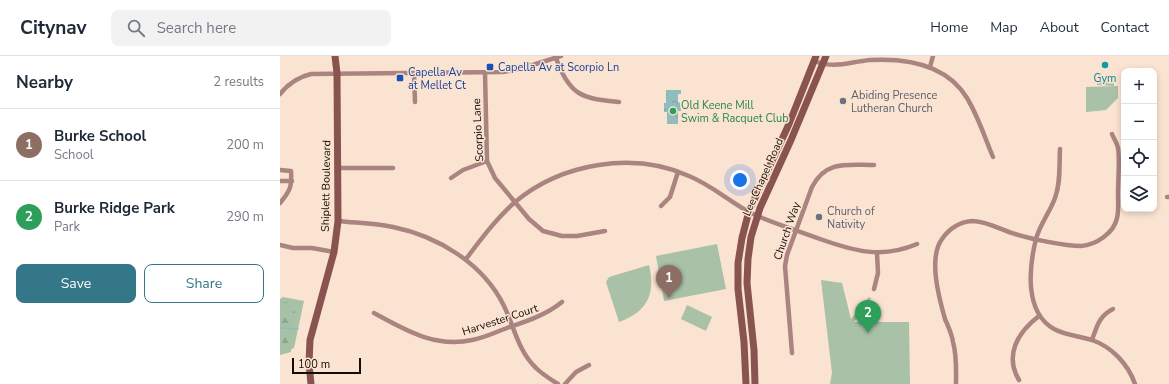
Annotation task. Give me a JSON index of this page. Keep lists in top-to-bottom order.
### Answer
{
  "streets": {
    "main road": ["Lee Chapel Road", "Shiplett Boulevard"],
    "street": ["Scorpio Lane", "Church Way", "Harvester Court"]
  },
  "places": {
    "other": [
      "Gym",
      "Abiding Presence Lutheran Church",
      "Old Keene Mill Swim & Racquet Club",
      "Church of Nativity"
    ],
    "transit": ["Capella Av at Scorpio Ln", "Capella Av at Mellet Ct"]
  },
  "scale_bar": "100 m",
  "page": {
    "header": "Citynav",
    "search": "Search here",
    "nav": [
      "Home",
      "Map",
      "About",
      "Contact"
    ],
    "heading": ["Nearby", "2 results"],
    "map_buttons": ["+", "−"],
    "list": [
      {
        "mark": "1",
        "name": "Burke School",
        "note": "School",
        "value": "200 m"
      },
      {
        "mark": "2",
        "name": "Burke Ridge Park",
        "note": "Park",
        "value": "290 m"
      }
    ],
    "buttons": ["Save", "Share"],
    "pins": ["1", "2"],
    "scale": "100 m"
  }
}
